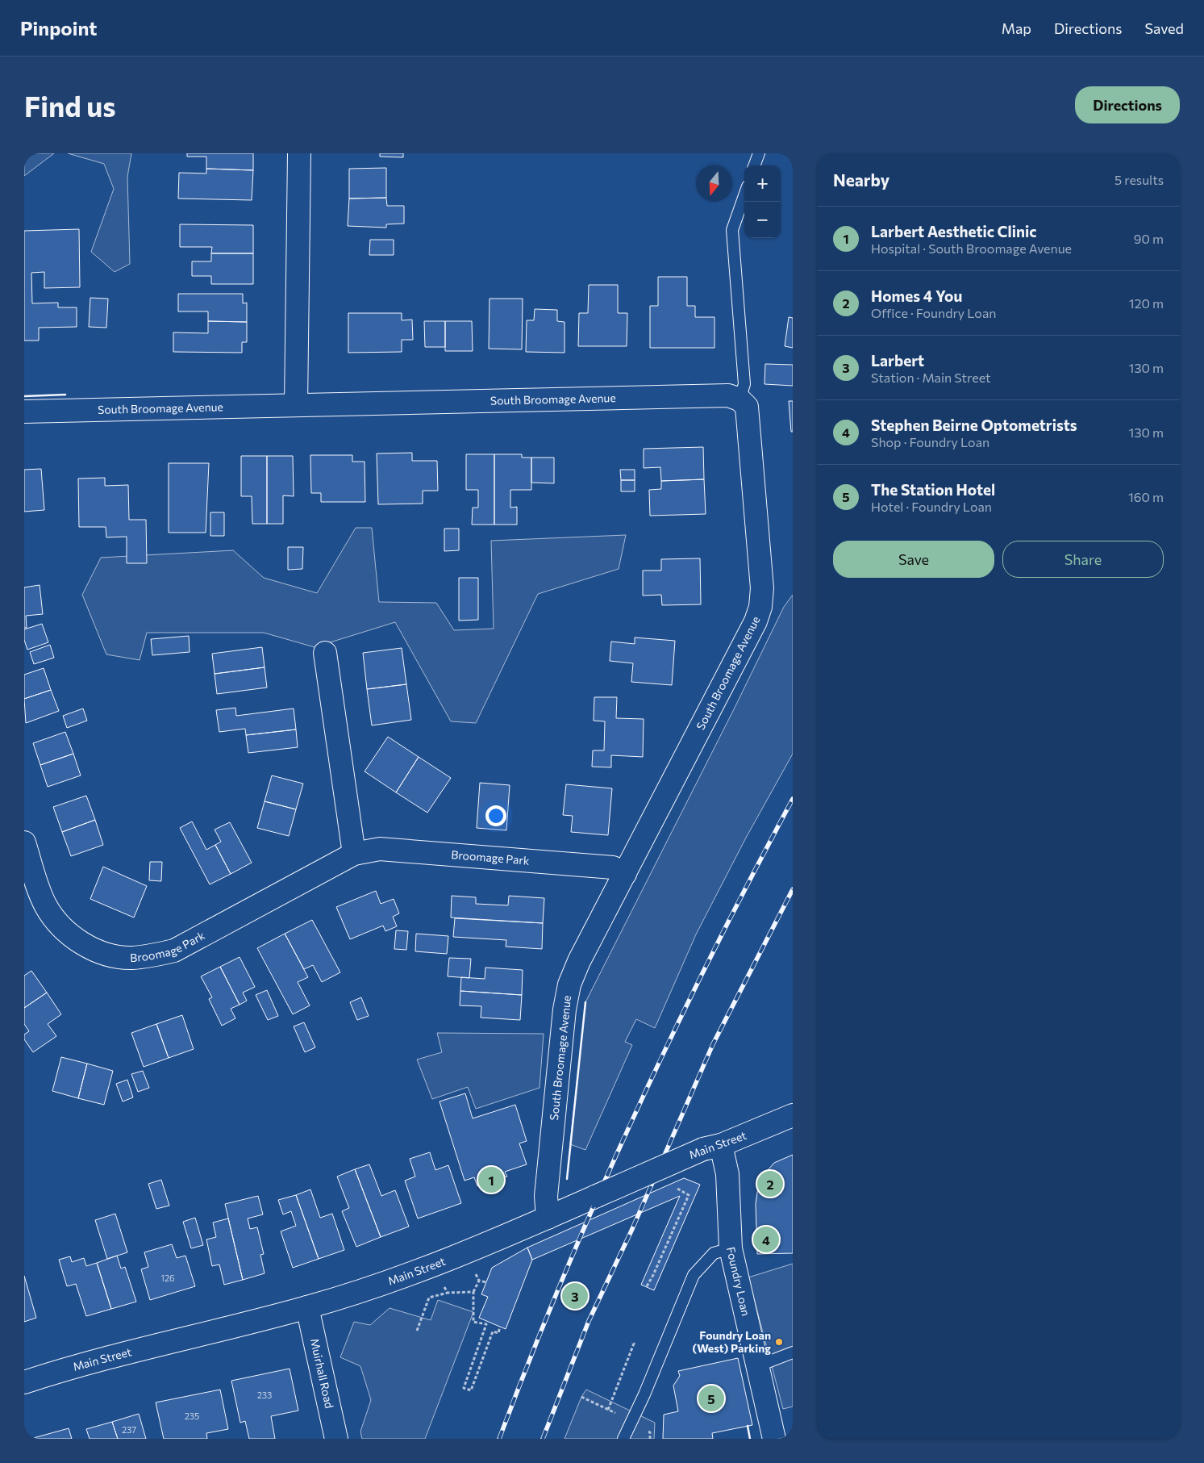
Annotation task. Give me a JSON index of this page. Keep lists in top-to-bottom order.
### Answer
{
  "streets": {
    "street": [
      "South Broomage Avenue",
      "Broomage Park",
      "Main Street",
      "Foundry Loan",
      "Muirhall Road"
    ]
  },
  "crossings": [
    ["South Broomage Avenue", "Broomage Park"],
    ["South Broomage Avenue", "Main Street"],
    ["Main Street", "Foundry Loan"],
    ["Main Street", "Muirhall Road"]
  ],
  "places": ["Foundry Loan (West) Parking"],
  "house_numbers": [
    "126",
    "233",
    "235",
    "237"
  ],
  "north": "bottom",
  "page": {
    "header": "Pinpoint",
    "nav": ["Map", "Directions", "Saved"],
    "buttons": [
      "Directions",
      ["Save", "Share"]
    ],
    "title": "Find us",
    "heading": ["Nearby", "5 results"],
    "map_buttons": ["+", "−"],
    "list": [
      {
        "mark": "1",
        "name": "Larbert Aesthetic Clinic",
        "note": "Hospital · South Broomage Avenue",
        "value": "90 m"
      },
      {
        "mark": "2",
        "name": "Homes 4 You",
        "note": "Office · Foundry Loan",
        "value": "120 m"
      },
      {
        "mark": "3",
        "name": "Larbert",
        "note": "Station · Main Street",
        "value": "130 m"
      },
      {
        "mark": "4",
        "name": "Stephen Beirne Optometrists",
        "note": "Shop · Foundry Loan",
        "value": "130 m"
      },
      {
        "mark": "5",
        "name": "The Station Hotel",
        "note": "Hotel · Foundry Loan",
        "value": "160 m"
      }
    ],
    "pins": [
      "1",
      "2",
      "4",
      "3",
      "5"
    ]
  }
}
